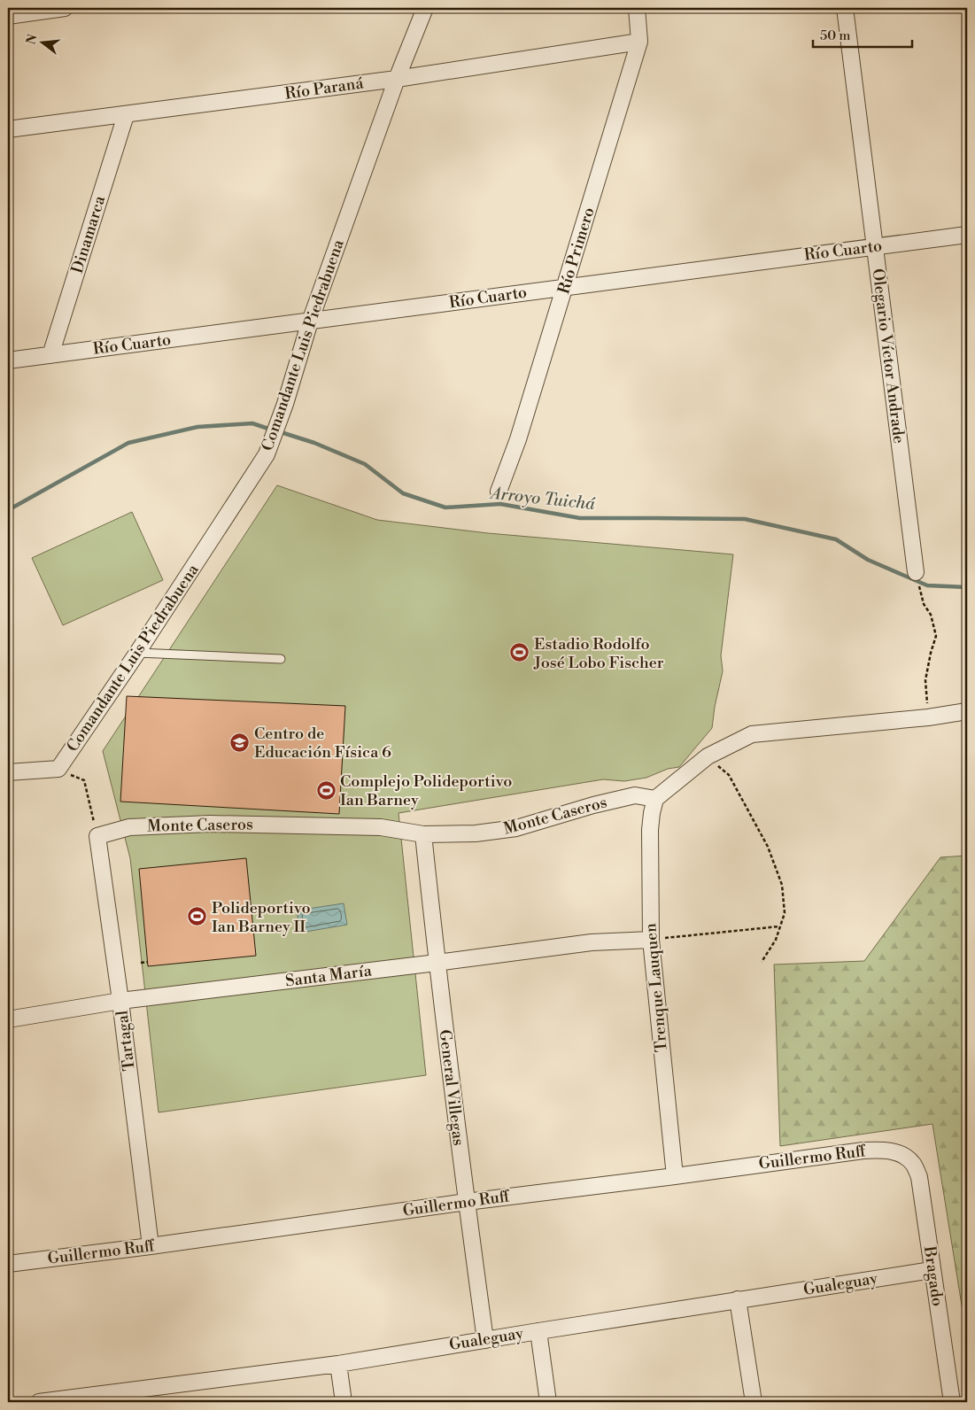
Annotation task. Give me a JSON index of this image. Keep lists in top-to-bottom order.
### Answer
{
  "streets": {
    "street": [
      "Río Paraná",
      "Dinamarca",
      "Río Primero",
      "Río Cuarto",
      "Comandante Luis Piedrabuena",
      "Olegario Víctor Andrade",
      "Monte Caseros",
      "Santa María",
      "Trenque Lauquen",
      "Tartagal",
      "General Villegas",
      "Guillermo Ruff",
      "Bragado",
      "Gualeguay"
    ]
  },
  "crossings": [
    ["Río Paraná", "Dinamarca"],
    ["Río Paraná", "Río Primero"],
    ["Río Paraná", "Comandante Luis Piedrabuena"],
    ["Dinamarca", "Río Cuarto"],
    ["Río Primero", "Río Cuarto"],
    ["Río Cuarto", "Comandante Luis Piedrabuena"],
    ["Río Cuarto", "Olegario Víctor Andrade"],
    ["Monte Caseros", "Trenque Lauquen"],
    ["Monte Caseros", "Tartagal"],
    ["Monte Caseros", "General Villegas"],
    ["Santa María", "Trenque Lauquen"],
    ["Santa María", "Tartagal"],
    ["Santa María", "General Villegas"],
    ["Trenque Lauquen", "Guillermo Ruff"],
    ["Tartagal", "Guillermo Ruff"],
    ["General Villegas", "Guillermo Ruff"],
    ["General Villegas", "Gualeguay"],
    ["Guillermo Ruff", "Bragado"],
    ["Bragado", "Gualeguay"]
  ],
  "water": ["Arroyo Tuichá"],
  "places": {
    "sports": ["Estadio Rodolfo José Lobo Fischer", "Complejo Polideportivo Ian Barney", "Polideportivo Ian Barney II"],
    "school or university": ["Centro de Educación Física 6"]
  },
  "scale_bar": "50 m",
  "north": "left"
}
